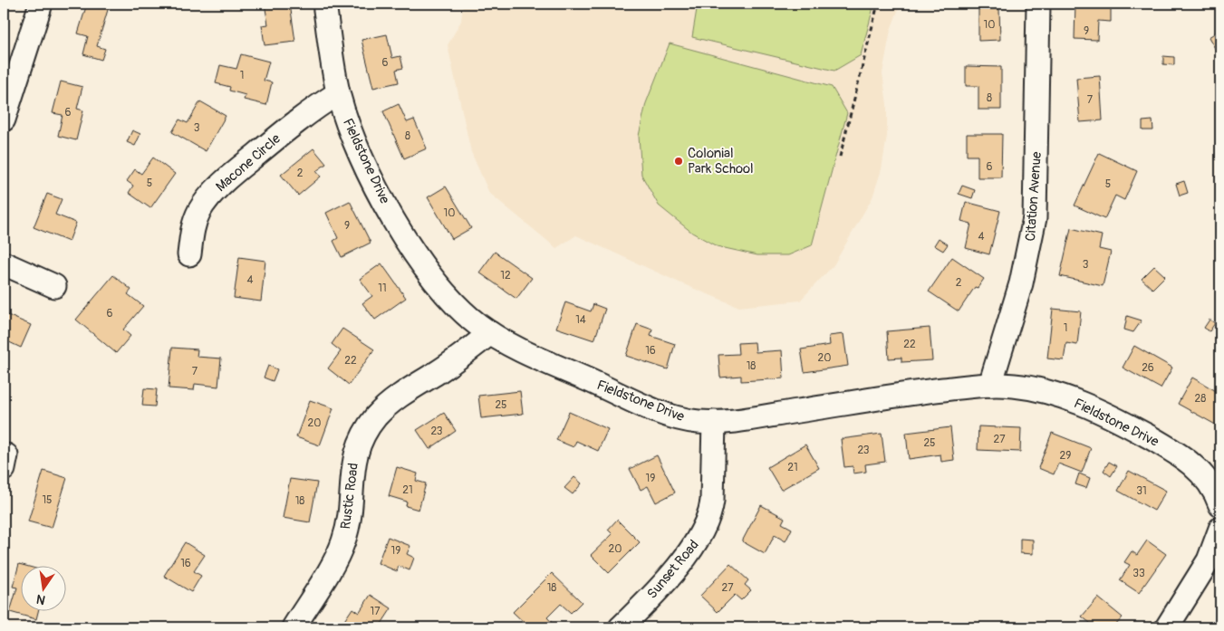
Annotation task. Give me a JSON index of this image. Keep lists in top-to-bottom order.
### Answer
{
  "streets": {
    "street": [
      "Fieldstone Drive",
      "Macone Circle",
      "Citation Avenue",
      "Rustic Road",
      "Sunset Road"
    ]
  },
  "crossings": [
    ["Fieldstone Drive", "Macone Circle"],
    ["Fieldstone Drive", "Citation Avenue"],
    ["Fieldstone Drive", "Rustic Road"],
    ["Fieldstone Drive", "Sunset Road"]
  ],
  "places": ["Colonial Park School"],
  "house_numbers": [
    "10",
    "9",
    "6",
    "1",
    "8",
    "7",
    "6",
    "3",
    "8",
    "6",
    "2",
    "5",
    "5",
    "10",
    "9",
    "4",
    "3",
    "12",
    "4",
    "2",
    "11",
    "6",
    "14",
    "1",
    "22",
    "16",
    "20",
    "22",
    "18",
    "26",
    "7",
    "28",
    "25",
    "20",
    "23",
    "27",
    "25",
    "23",
    "29",
    "21",
    "19",
    "21",
    "31",
    "15",
    "18",
    "20",
    "19",
    "16",
    "33",
    "18",
    "27",
    "17"
  ],
  "north": "bottom"
}
